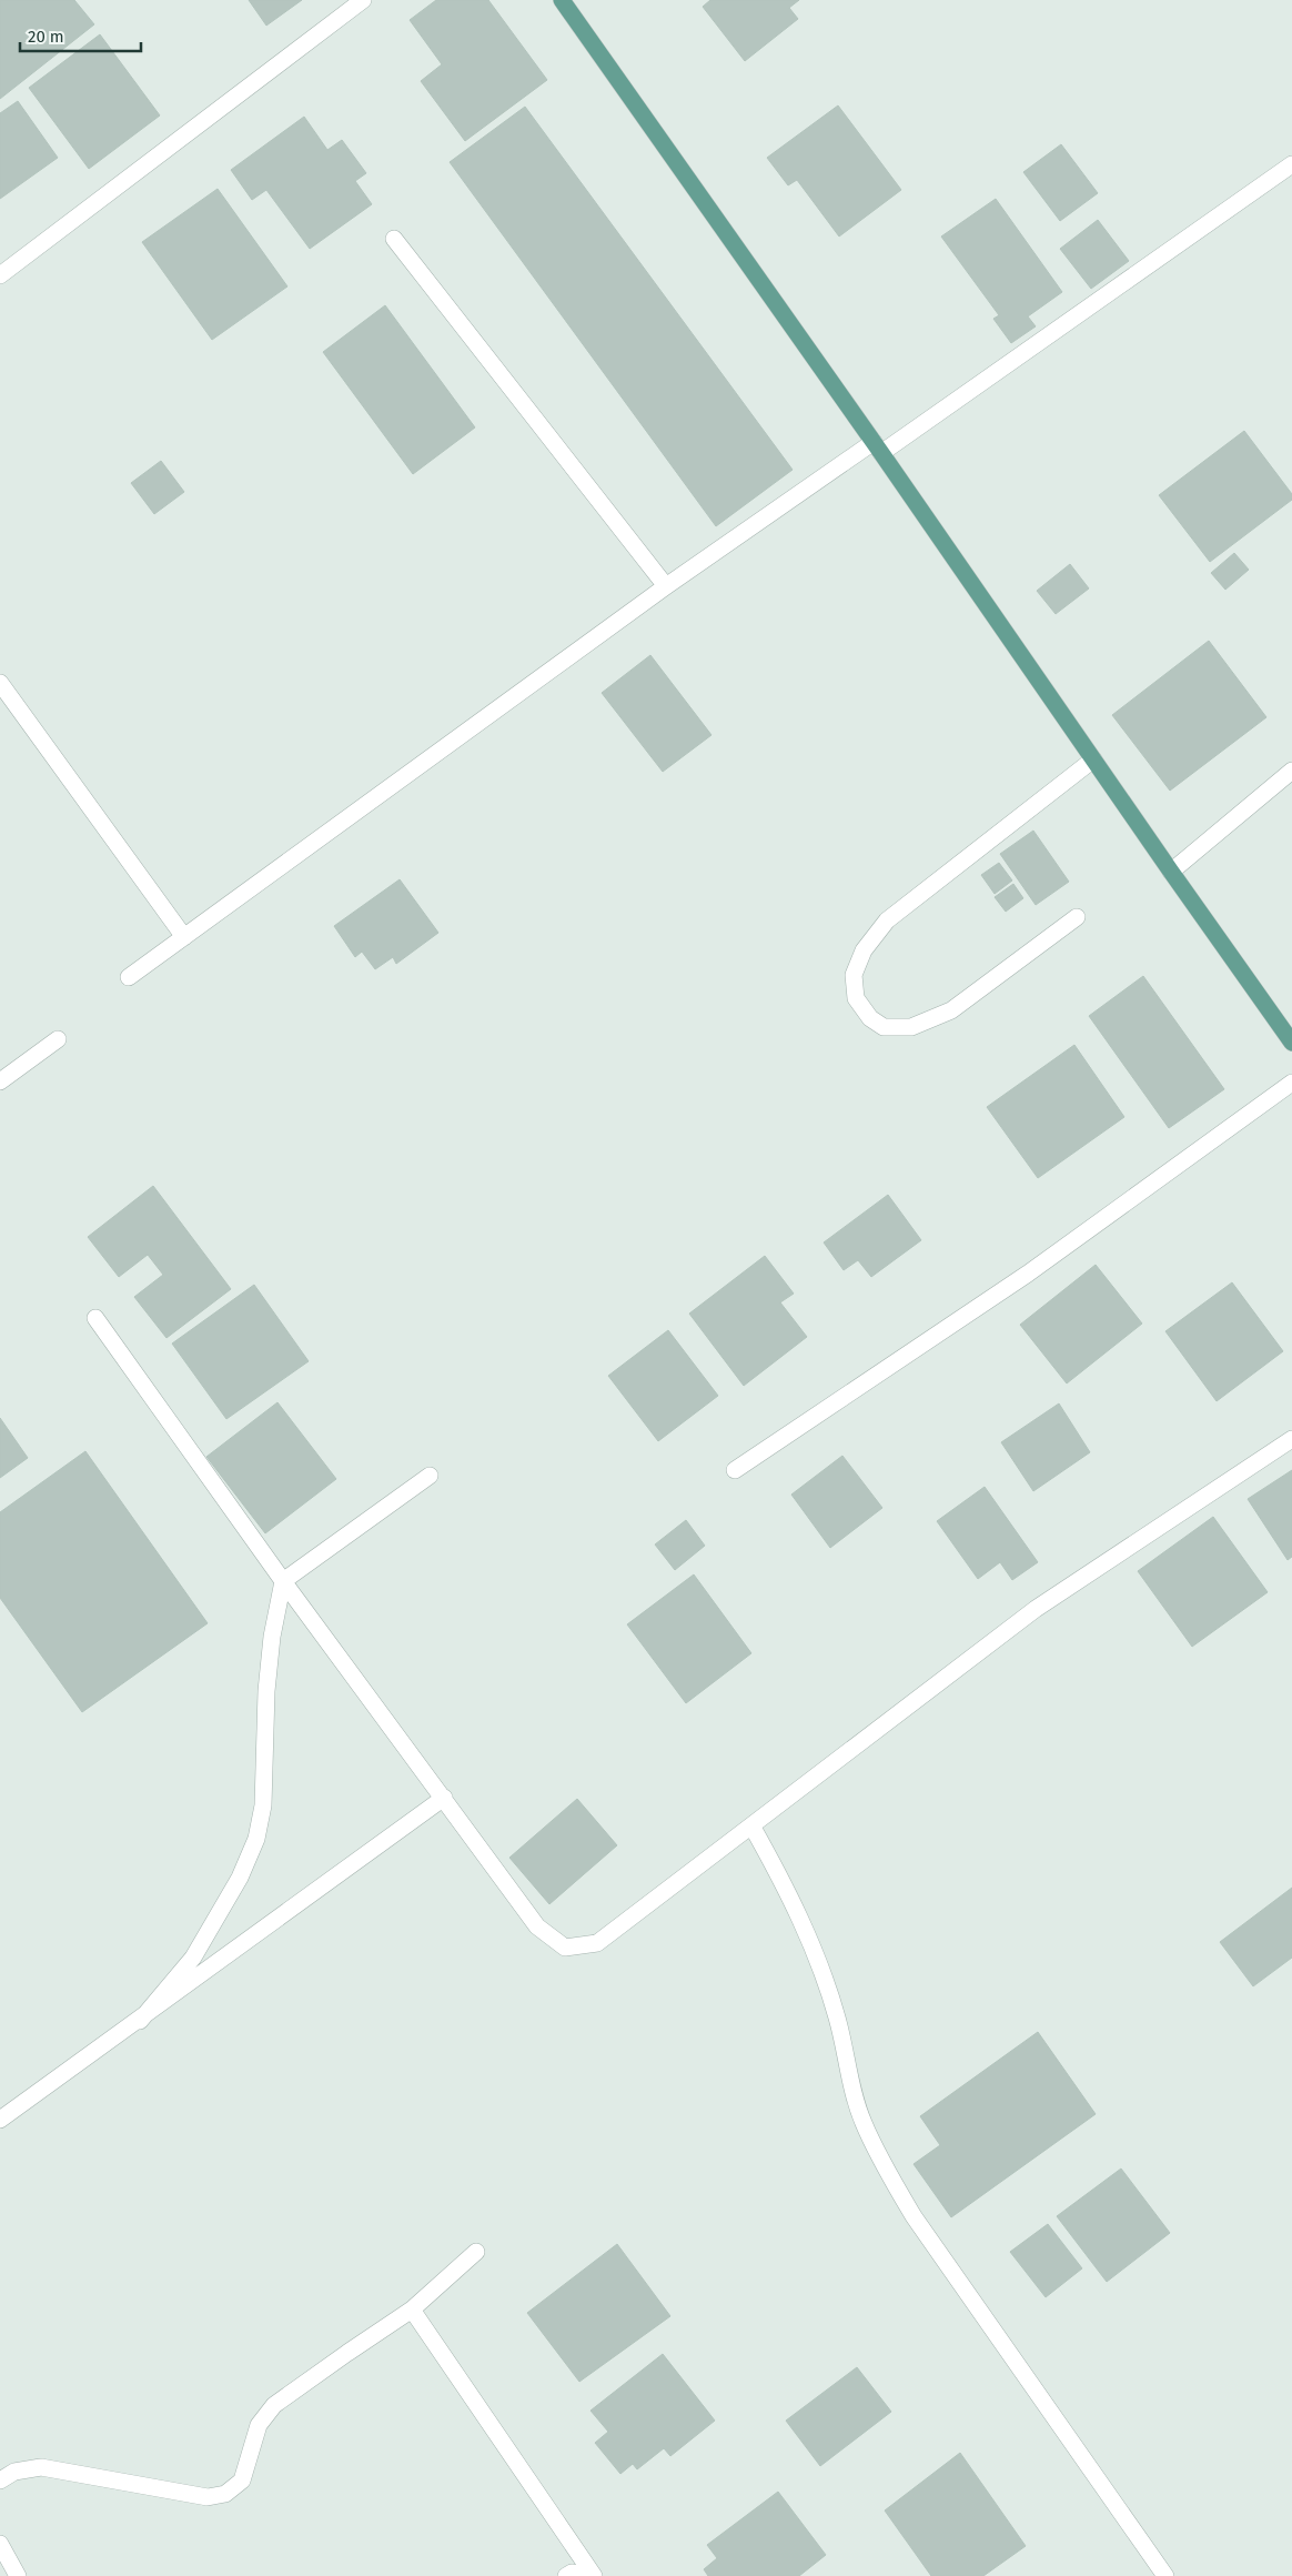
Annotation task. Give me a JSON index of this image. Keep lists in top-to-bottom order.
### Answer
{
  "scale_bar": "20 m"
}
